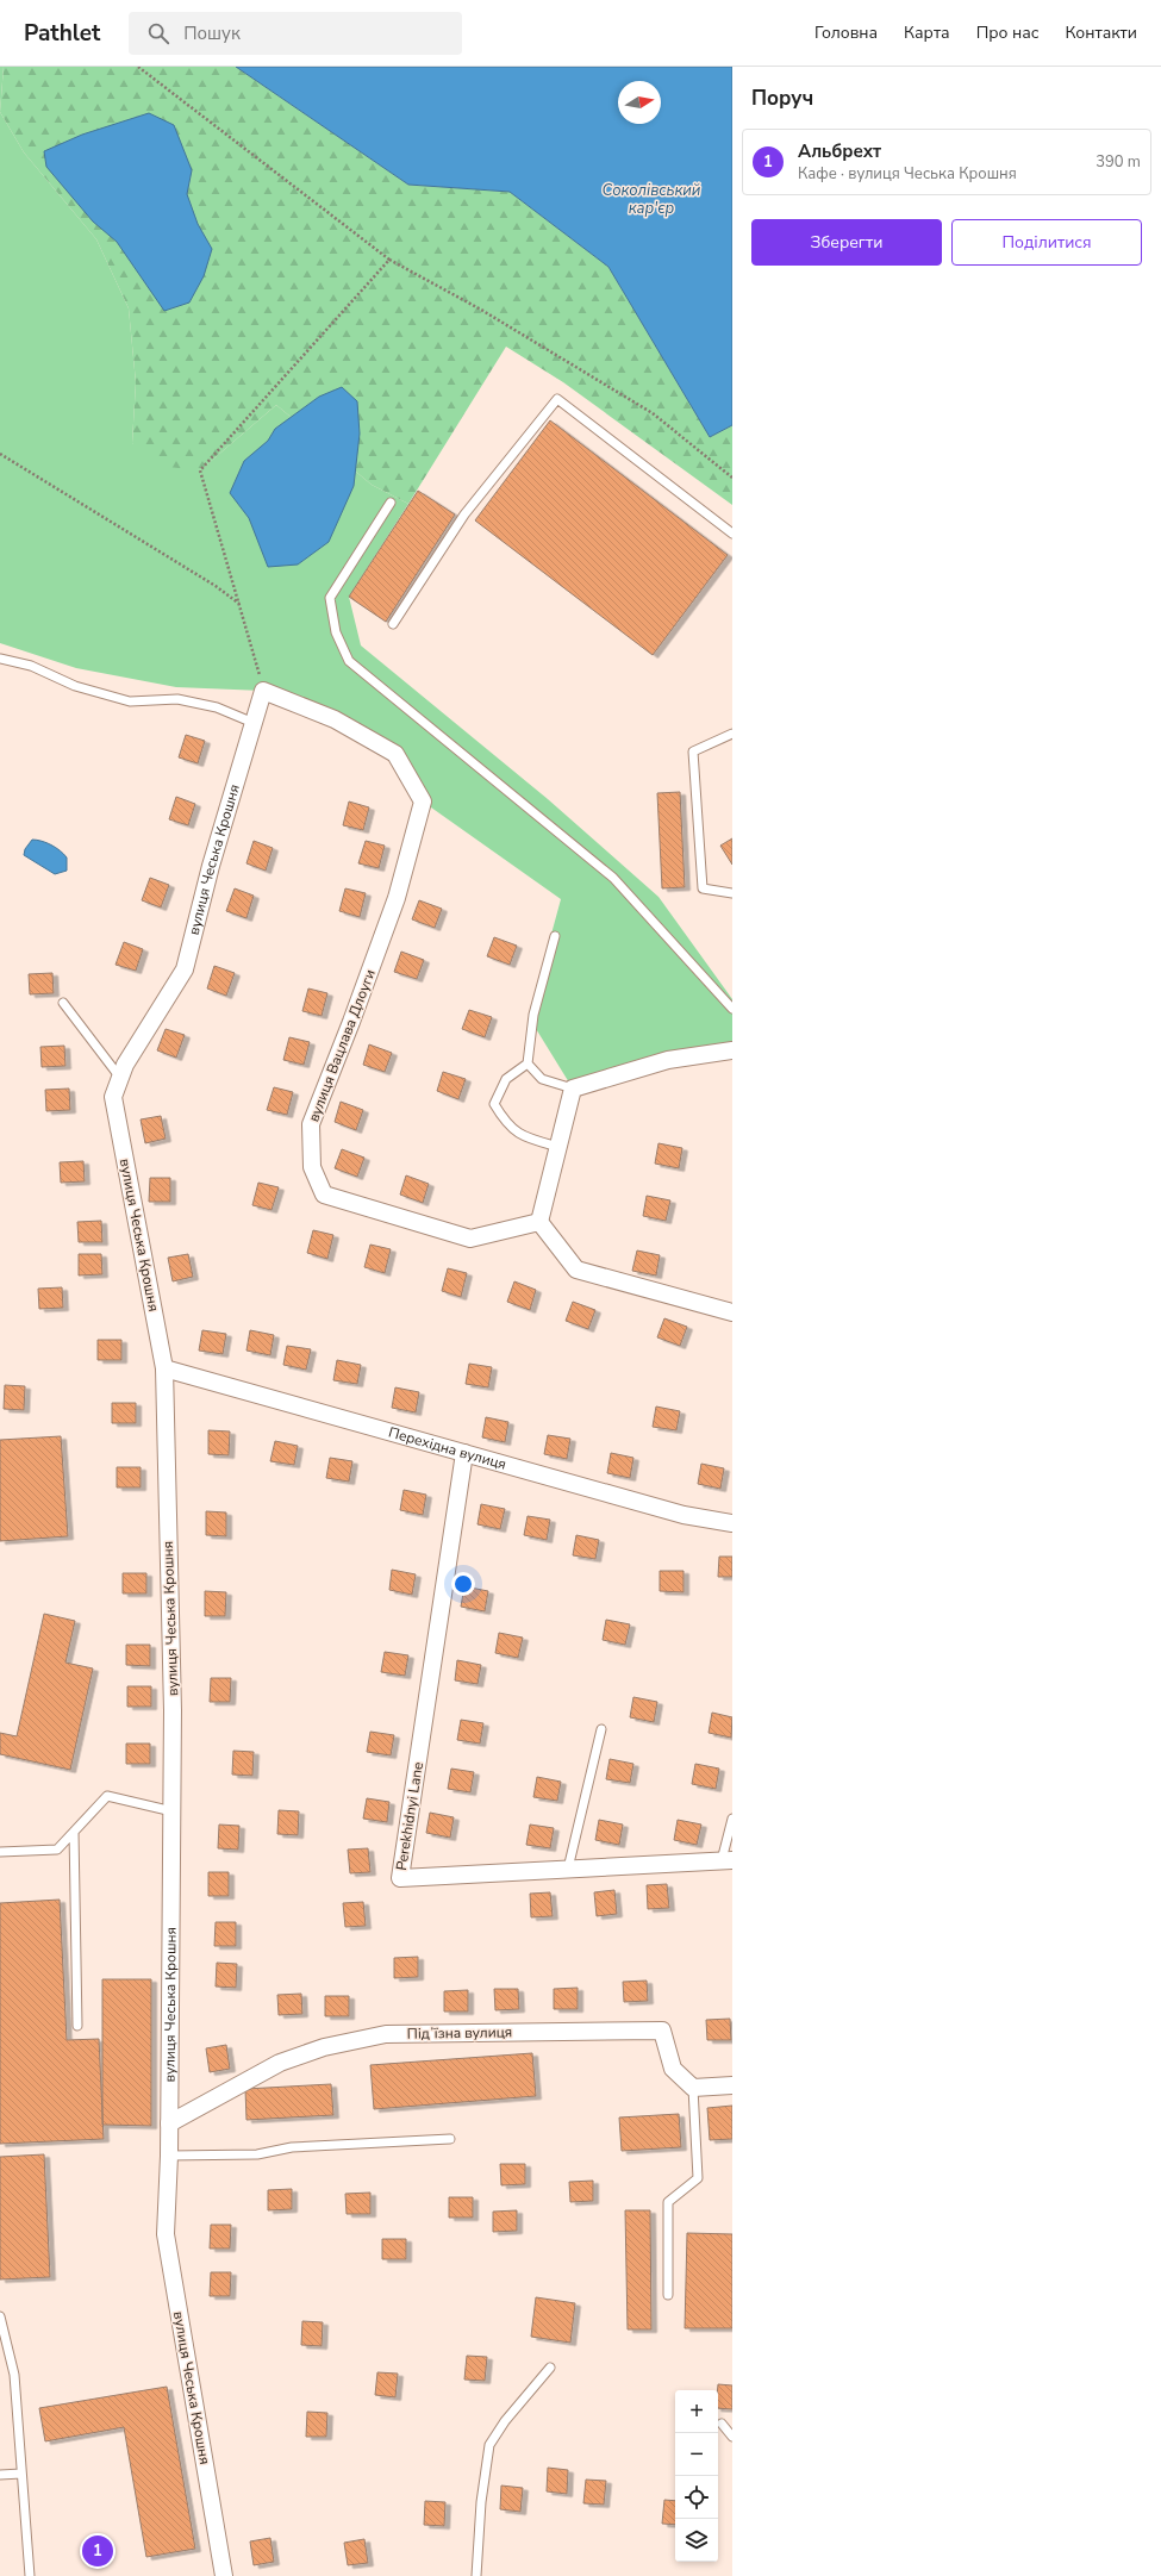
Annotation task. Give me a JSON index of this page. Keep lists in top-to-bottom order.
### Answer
{
  "streets": {
    "street": [
      "вулиця Чеська Крошня",
      "вулиця Вацлава Длоуги",
      "Перехідна вулиця",
      "Perekhidnyi Lane",
      "Підʼїзна вулиця"
    ]
  },
  "crossings": [
    ["вулиця Чеська Крошня", "вулиця Вацлава Длоуги"],
    ["вулиця Чеська Крошня", "Перехідна вулиця"],
    ["вулиця Чеська Крошня", "Підʼїзна вулиця"],
    ["Перехідна вулиця", "Perekhidnyi Lane"]
  ],
  "water": ["Соколівський кар'єр"],
  "north": "right",
  "page": {
    "header": "Pathlet",
    "search": "Пошук",
    "nav": [
      "Головна",
      "Карта",
      "Про нас",
      "Контакти"
    ],
    "heading": "Поруч",
    "list": [
      {
        "mark": "1",
        "name": "Альбрехт",
        "note": "Кафе · вулиця Чеська Крошня",
        "value": "390 m"
      }
    ],
    "buttons": ["Зберегти", "Поділитися"],
    "map_buttons": ["+", "−"],
    "pins": "1"
  }
}
